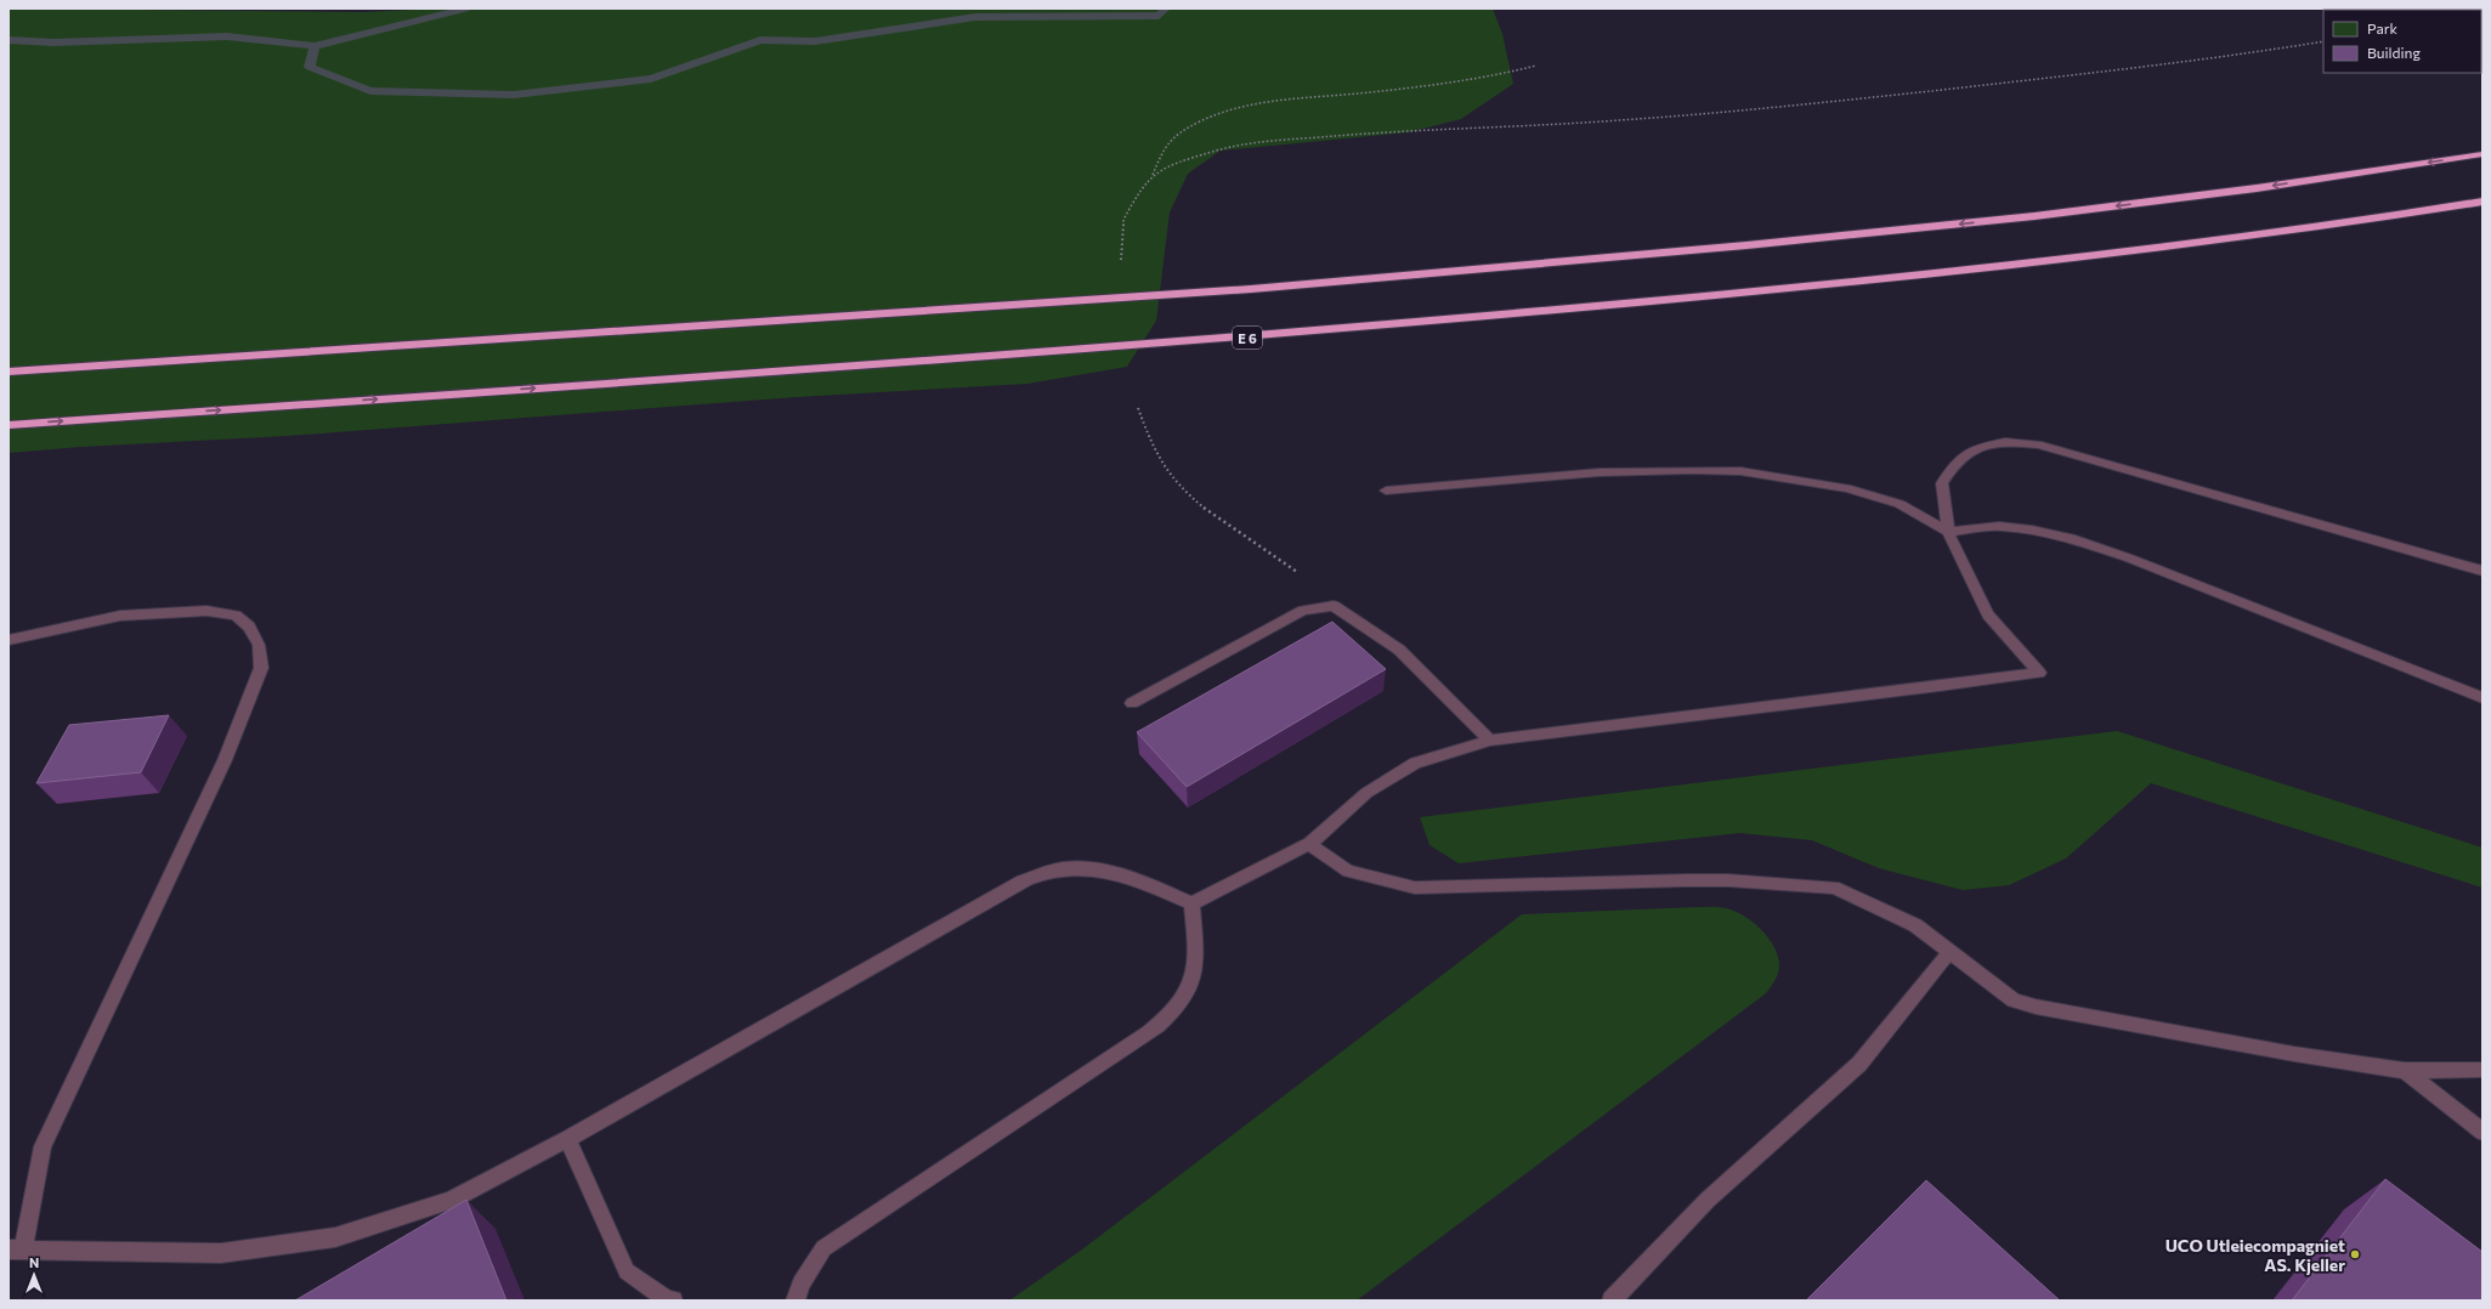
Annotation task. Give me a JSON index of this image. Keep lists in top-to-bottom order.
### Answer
{
  "streets": {
    "highway": ["E 6"]
  },
  "places": ["UCO Utleiecompagniet AS. Kjeller"],
  "legend": ["Park", "Building"],
  "north": "top"
}
